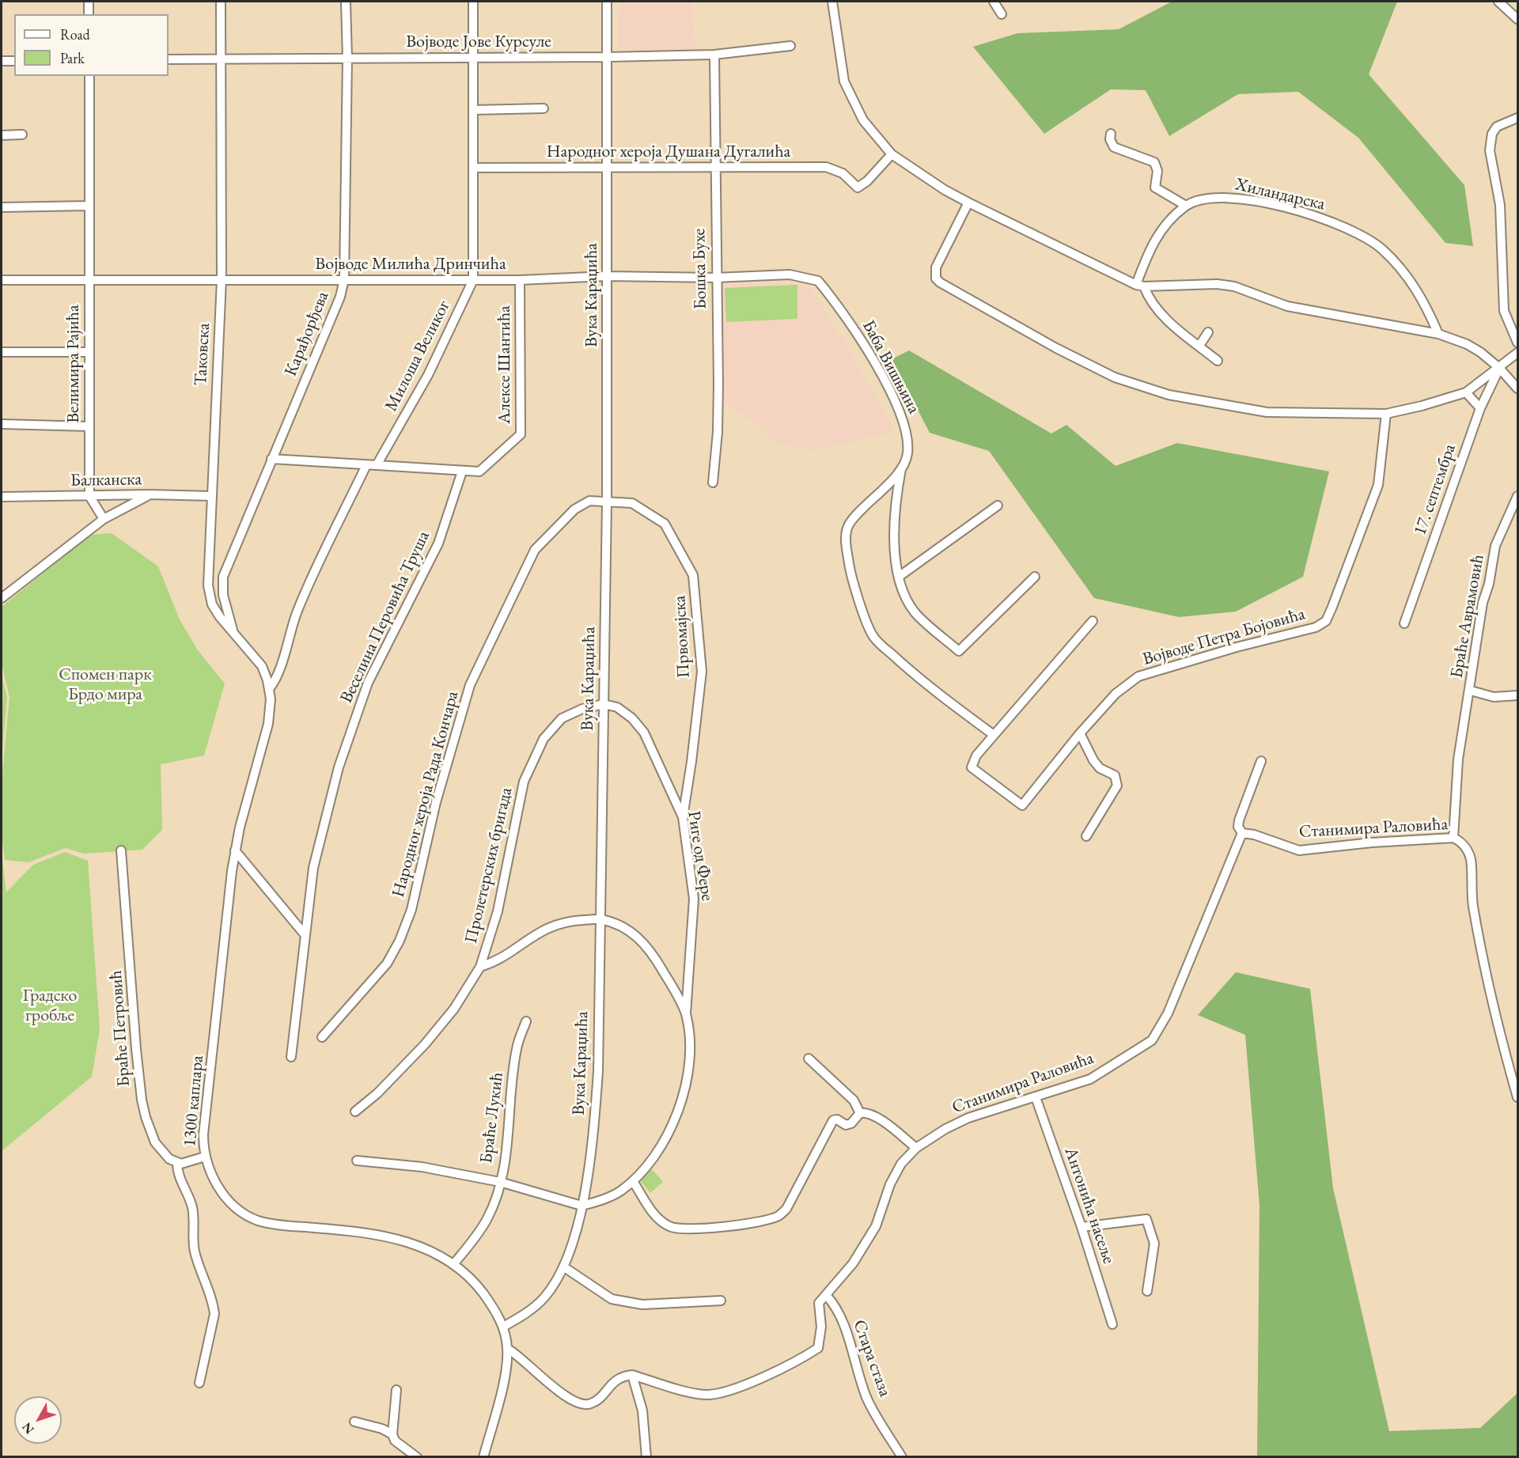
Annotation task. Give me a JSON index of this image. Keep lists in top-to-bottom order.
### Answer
{
  "streets": {
    "street": [
      "Војводе Јове Курсуле",
      "Народног хероја Душана Дугалића",
      "Хиландарска",
      "Војводе Милића Дринчића",
      "Бошка Бухе",
      "Вука Караџића",
      "Карађорђева",
      "Таковска",
      "Милоша Великог",
      "Велимира Рајића",
      "Алексе Шантића",
      "Баба Вишњина",
      "Балканска",
      "17. септембра",
      "Браће Аврамовић",
      "Веселина Перовића Труша",
      "Првомајска",
      "Војводе Петра Бојовића",
      "Народног хероја Рада Кончара",
      "Станимира Раловића",
      "Риге од Фере",
      "Пролетерских бригада",
      "Браће Петровић",
      "1300 каплара",
      "Браће Лукић",
      "Антонића насеље",
      "Стара стаза"
    ]
  },
  "crossings": [
    ["Војводе Јове Курсуле", "Бошка Бухе"],
    ["Војводе Јове Курсуле", "Вука Караџића"],
    ["Војводе Јове Курсуле", "Карађорђева"],
    ["Војводе Јове Курсуле", "Таковска"],
    ["Војводе Јове Курсуле", "Милоша Великог"],
    ["Народног хероја Душана Дугалића", "Бошка Бухе"],
    ["Народног хероја Душана Дугалића", "Вука Караџића"],
    ["Народног хероја Душана Дугалића", "Милоша Великог"],
    ["Војводе Милића Дринчића", "Бошка Бухе"],
    ["Војводе Милића Дринчића", "Вука Караџића"],
    ["Војводе Милића Дринчића", "Карађорђева"],
    ["Војводе Милића Дринчића", "Таковска"],
    ["Војводе Милића Дринчића", "Милоша Великог"],
    ["Војводе Милића Дринчића", "Велимира Рајића"],
    ["Војводе Милића Дринчића", "Алексе Шантића"],
    ["Војводе Милића Дринчића", "Баба Вишњина"],
    ["Вука Караџића", "Првомајска"],
    ["Вука Караџића", "Народног хероја Рада Кончара"],
    ["Вука Караџића", "Риге од Фере"],
    ["Вука Караџића", "Пролетерских бригада"],
    ["Вука Караџића", "1300 каплара"],
    ["Карађорђева", "Таковска"],
    ["Таковска", "Балканска"],
    ["Таковска", "1300 каплара"],
    ["Милоша Великог", "Алексе Шантића"],
    ["Велимира Рајића", "Балканска"],
    ["Алексе Шантића", "Веселина Перовића Труша"],
    ["Браће Аврамовић", "Станимира Раловића"],
    ["Првомајска", "Народног хероја Рада Кончара"],
    ["Првомајска", "Риге од Фере"],
    ["Станимира Раловића", "Антонића насеље"],
    ["Станимира Раловића", "Стара стаза"],
    ["Риге од Фере", "Пролетерских бригада"],
    ["Браће Петровић", "1300 каплара"],
    ["1300 каплара", "Браће Лукић"]
  ],
  "parks": ["Спомен парк Брдо мира", "Градско гробље"],
  "legend": ["Road", "Park"],
  "north": "bottom left"
}
